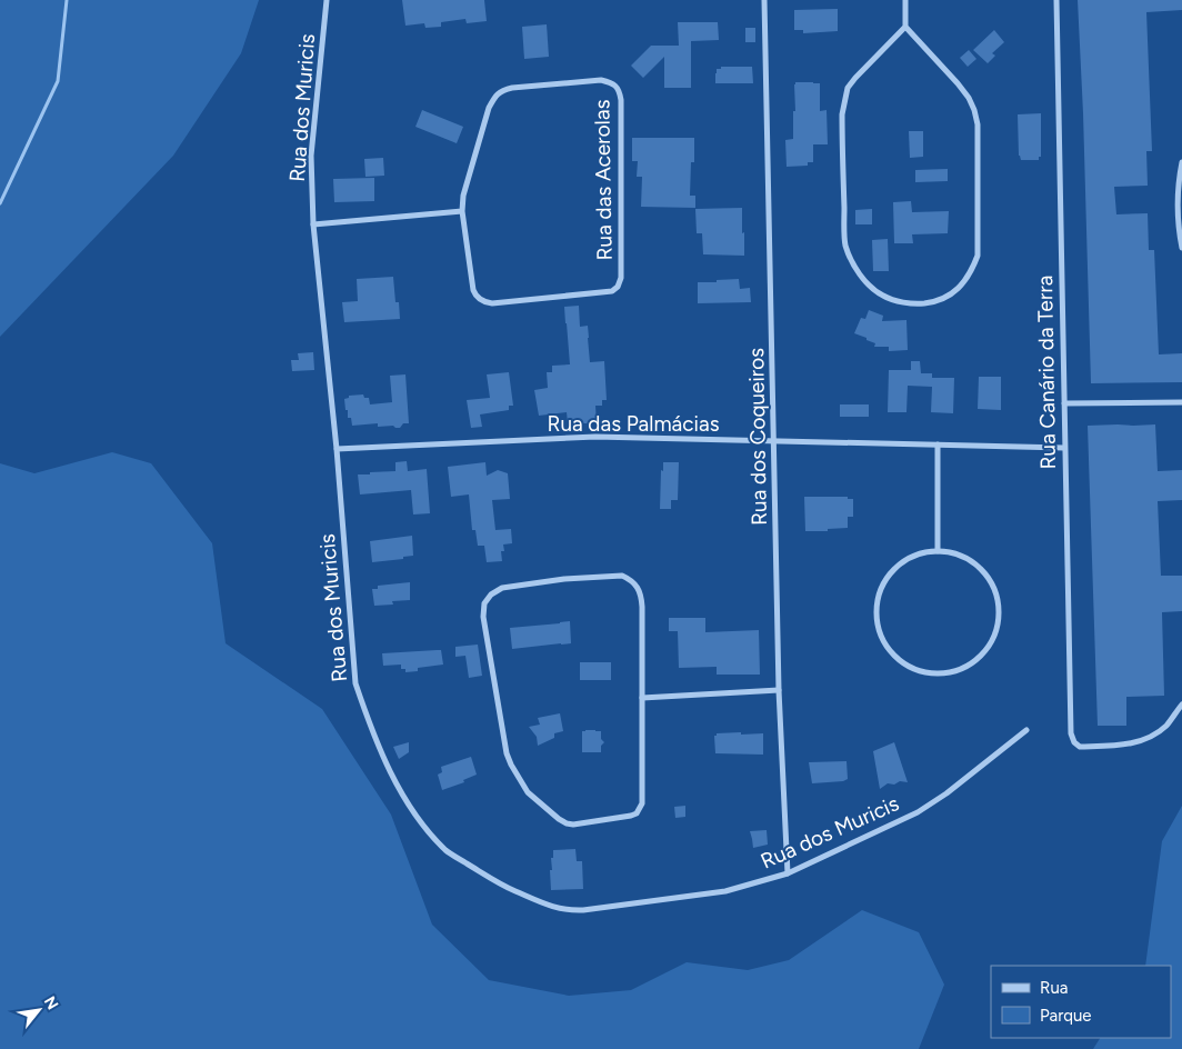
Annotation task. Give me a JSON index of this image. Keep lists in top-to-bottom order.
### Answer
{
  "streets": {
    "street": [
      "Rua dos Muricis",
      "Rua das Acerolas",
      "Rua Canário da Terra",
      "Rua das Palmácias",
      "Rua dos Coqueiros"
    ]
  },
  "crossings": [
    ["Rua dos Muricis", "Rua das Palmácias"],
    ["Rua dos Muricis", "Rua dos Coqueiros"],
    ["Rua Canário da Terra", "Rua das Palmácias"],
    ["Rua das Palmácias", "Rua dos Coqueiros"]
  ],
  "legend": ["Rua", "Parque"],
  "north": "top right"
}
